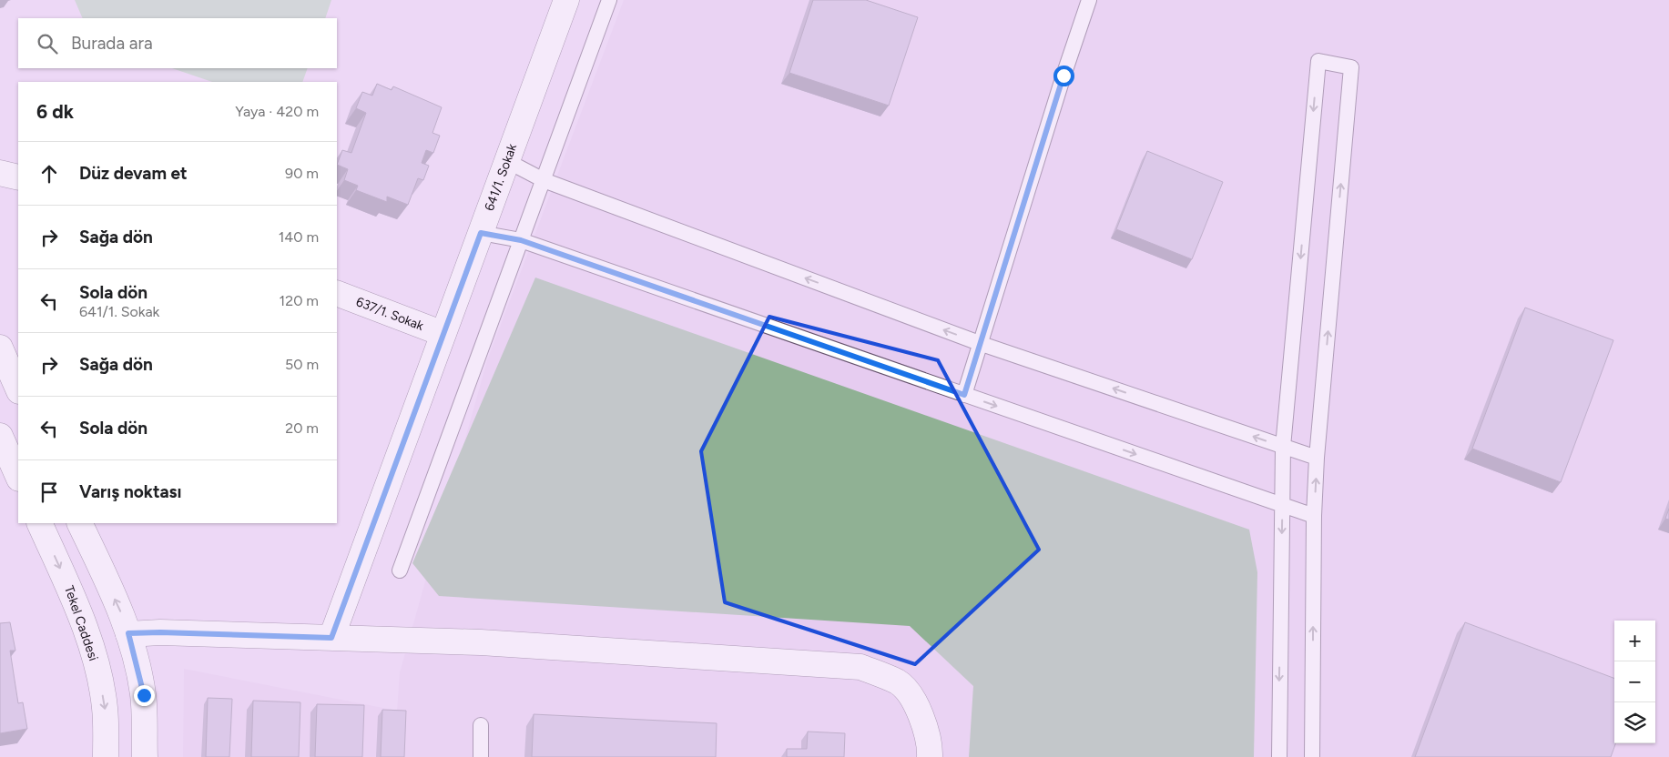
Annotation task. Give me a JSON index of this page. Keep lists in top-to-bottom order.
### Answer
{
  "streets": {
    "street": ["641/1. Sokak", "637/1. Sokak", "Tekel Caddesi"]
  },
  "crossings": [
    ["641/1. Sokak", "637/1. Sokak"]
  ],
  "page": {
    "search": "Burada ara",
    "heading": ["6 dk", "Yaya · 420 m"],
    "list": [
      ["Düz devam et", "90 m"],
      ["Sağa dön", "140 m"],
      ["Sola dön", "641/1. Sokak", "120 m"],
      ["Sağa dön", "50 m"],
      ["Sola dön", "20 m"],
      "Varış noktası"
    ],
    "map_buttons": ["+", "−"]
  }
}
